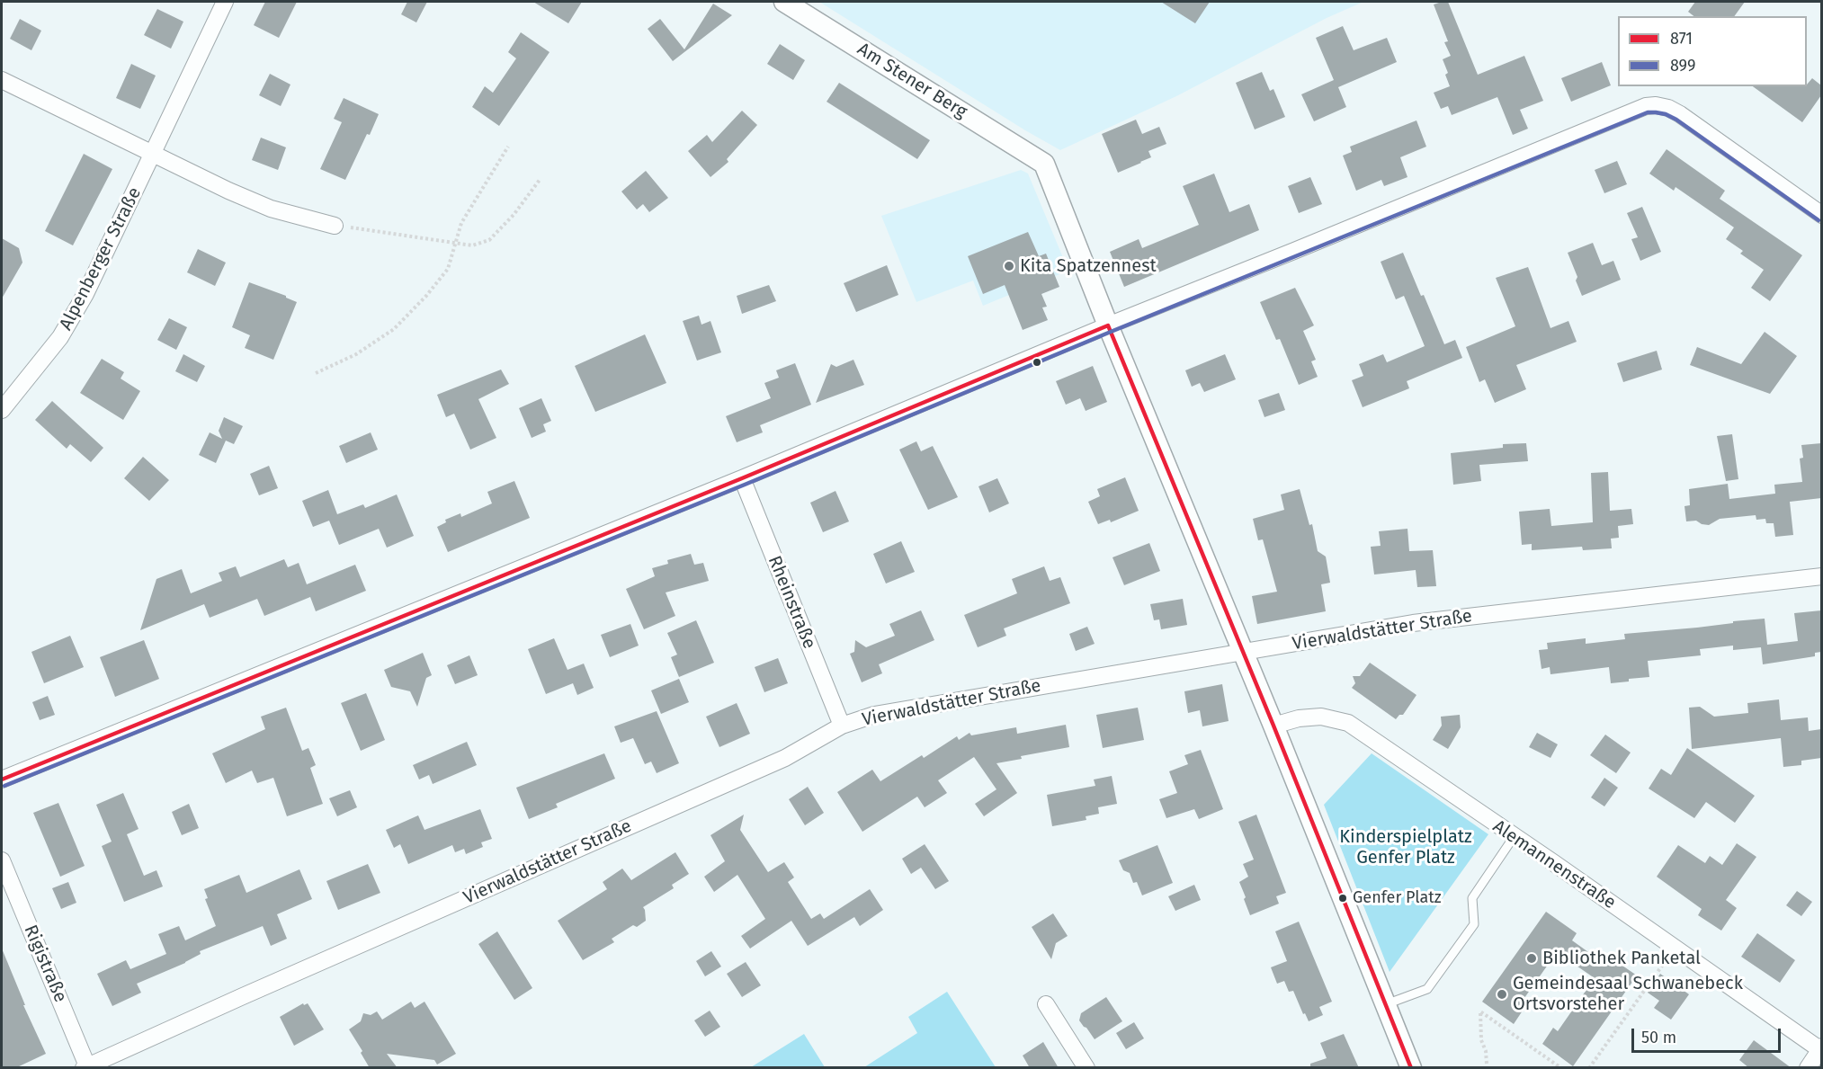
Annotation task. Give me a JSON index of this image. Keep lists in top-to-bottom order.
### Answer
{
  "streets": {
    "street": [
      "Am Stener Berg",
      "Alpenberger Straße",
      "Rheinstraße",
      "Vierwaldstätter Straße",
      "Alemannenstraße",
      "Rigistraße"
    ]
  },
  "crossings": [
    ["Rheinstraße", "Vierwaldstätter Straße"],
    ["Vierwaldstätter Straße", "Rigistraße"]
  ],
  "parks": ["Kinderspielplatz Genfer Platz"],
  "places": [
    "Kita Spatzennest",
    "Genfer Platz",
    "Bibliothek Panketal",
    "Gemeindesaal Schwanebeck Ortsvorsteher"
  ],
  "lines": ["transit line 899", "transit line 871"],
  "legend": ["871", "899"],
  "scale_bar": "50 m"
}
